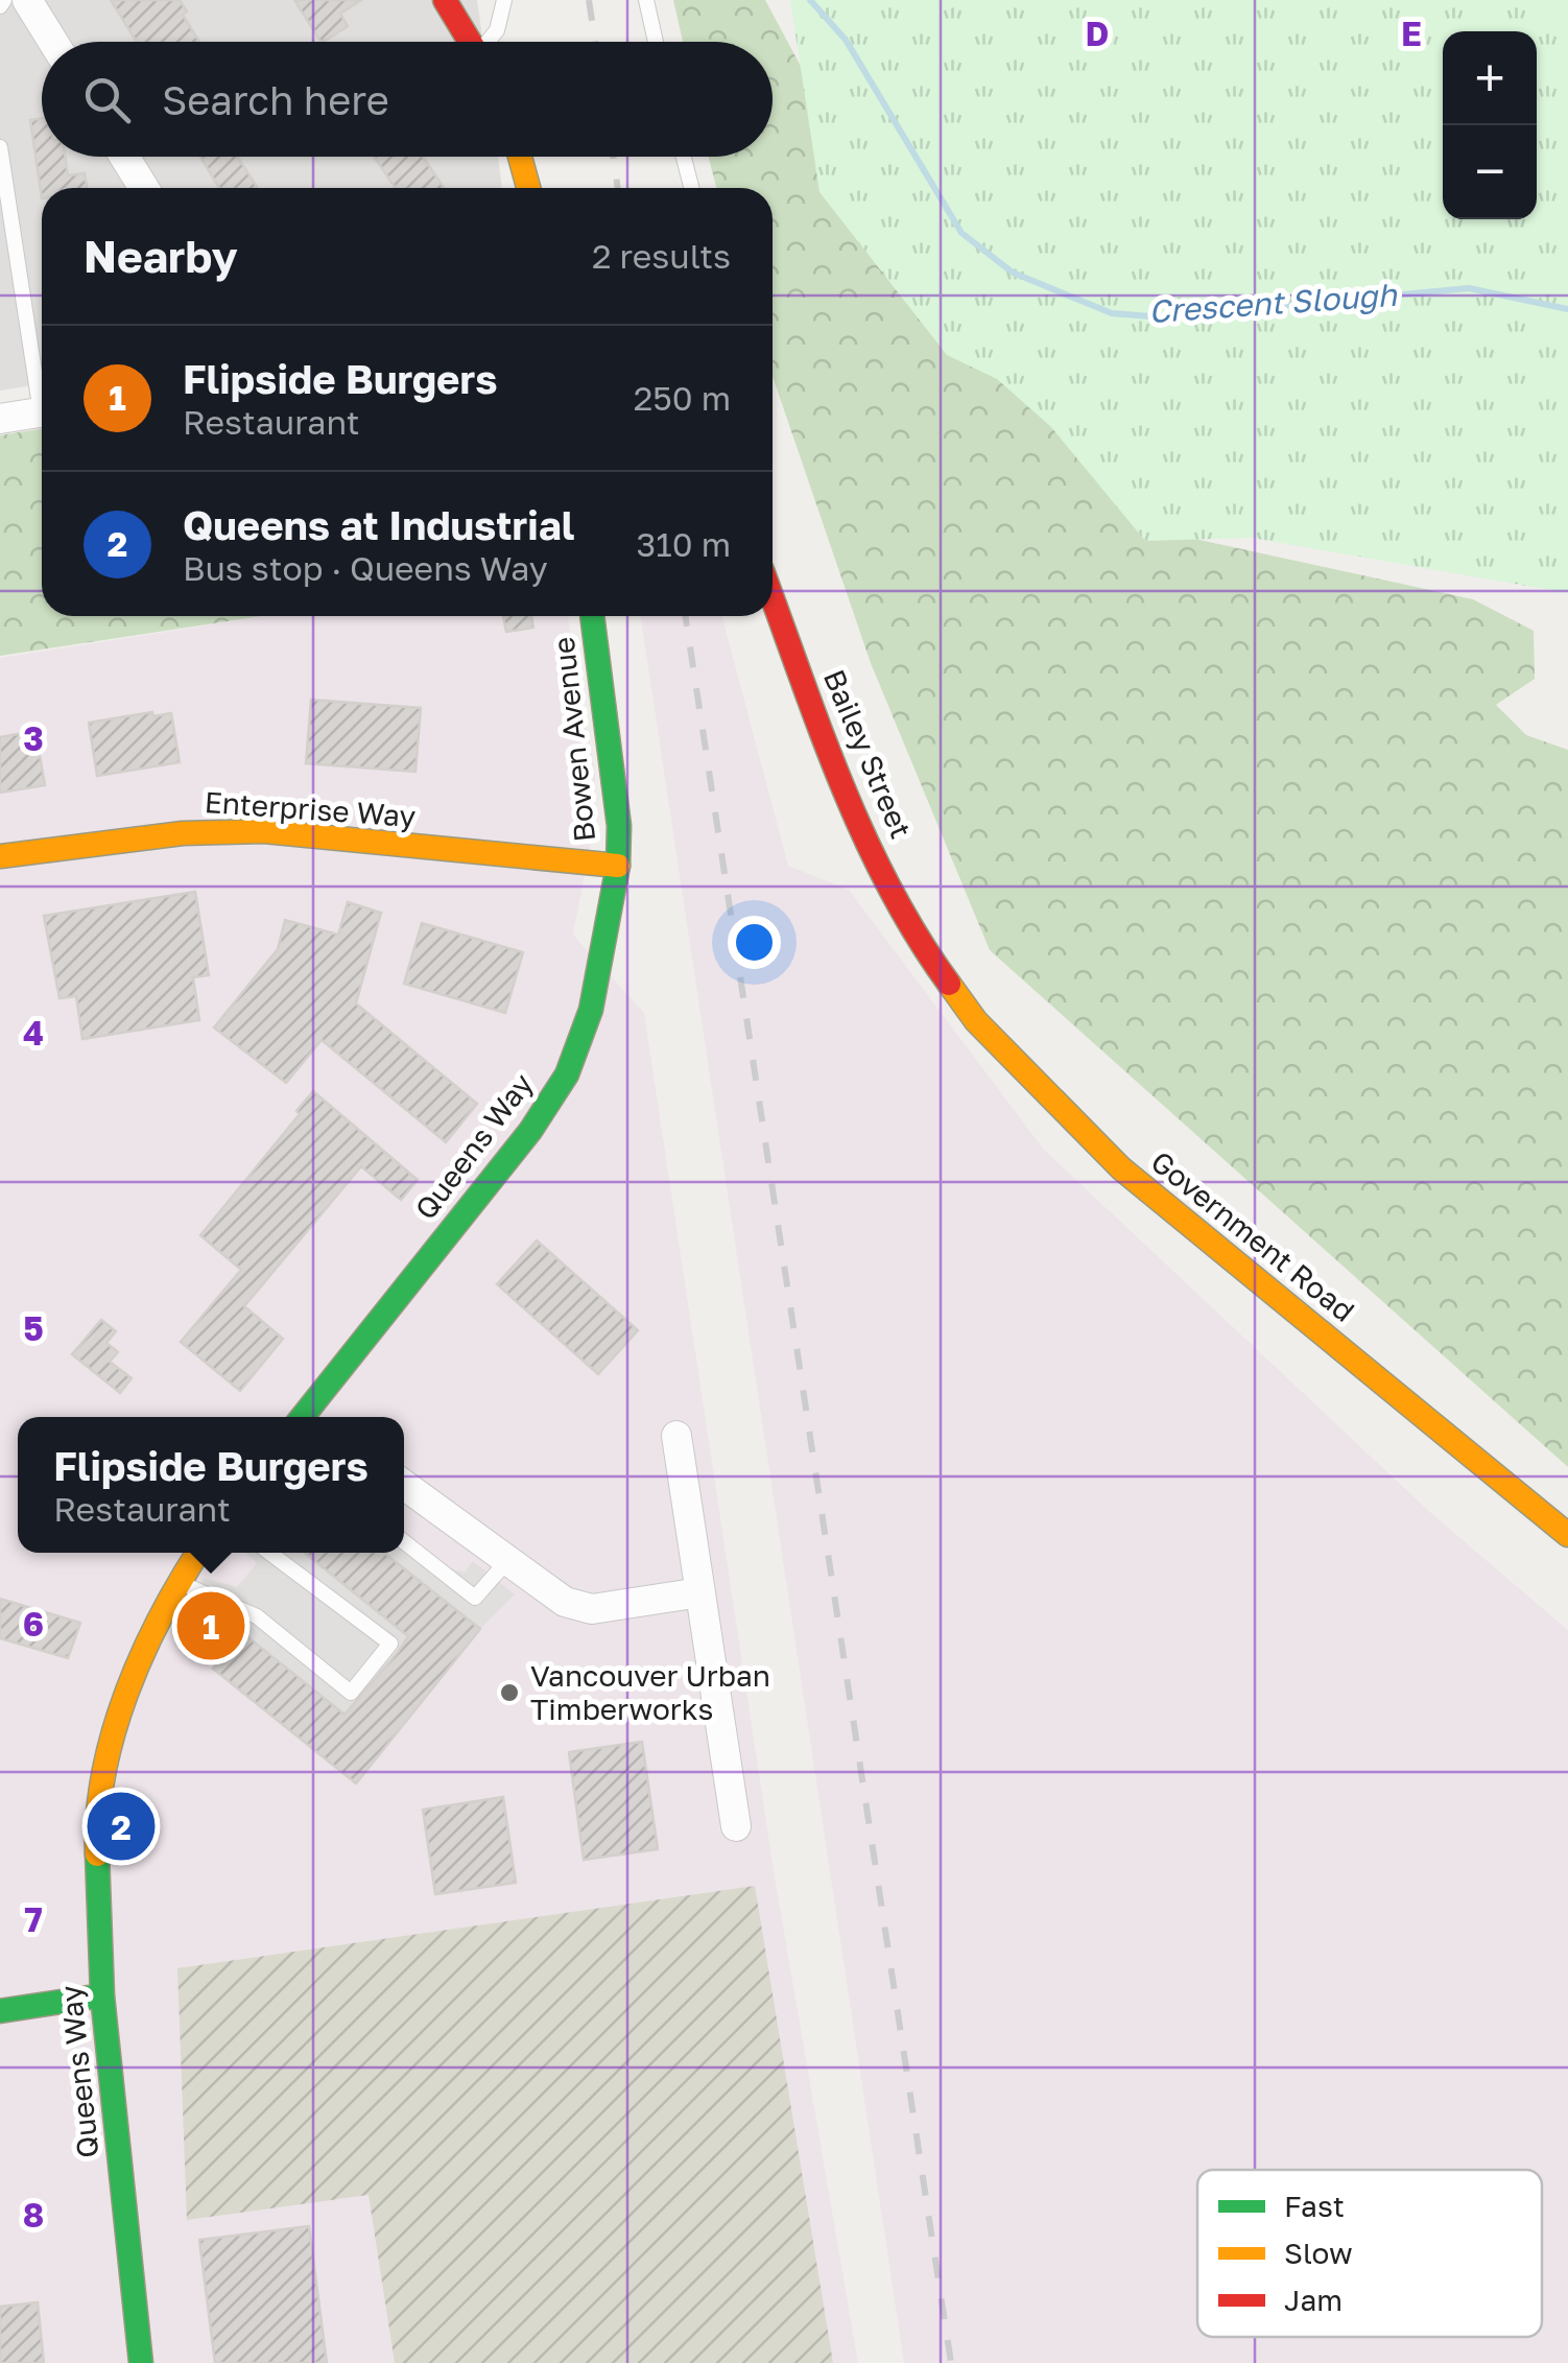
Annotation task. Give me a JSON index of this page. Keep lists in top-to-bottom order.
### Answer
{
  "streets": {
    "street": [
      "Bowen Avenue",
      "Bailey Street",
      "Enterprise Way",
      "Queens Way",
      "Government Road"
    ]
  },
  "crossings": [
    ["Bowen Avenue", "Enterprise Way"],
    ["Bowen Avenue", "Queens Way"],
    ["Bailey Street", "Government Road"],
    ["Enterprise Way", "Queens Way"]
  ],
  "water": ["Crescent Slough"],
  "places": ["Vancouver Urban Timberworks"],
  "legend": ["Fast", "Slow", "Jam"],
  "page": {
    "map_buttons": ["+", "−"],
    "search": "Search here",
    "heading": ["Nearby", "2 results"],
    "list": [
      {
        "mark": "1",
        "name": "Flipside Burgers",
        "note": "Restaurant",
        "value": "250 m"
      },
      {
        "mark": "2",
        "name": "Queens at Industrial",
        "note": "Bus stop · Queens Way",
        "value": "310 m"
      }
    ],
    "popup": ["Flipside Burgers", "Restaurant"],
    "pins": ["1", "2"]
  },
  "grid": {
    "columns": ["D", "E"],
    "rows": [
      "3",
      "4",
      "5",
      "6",
      "7",
      "8"
    ]
  }
}
